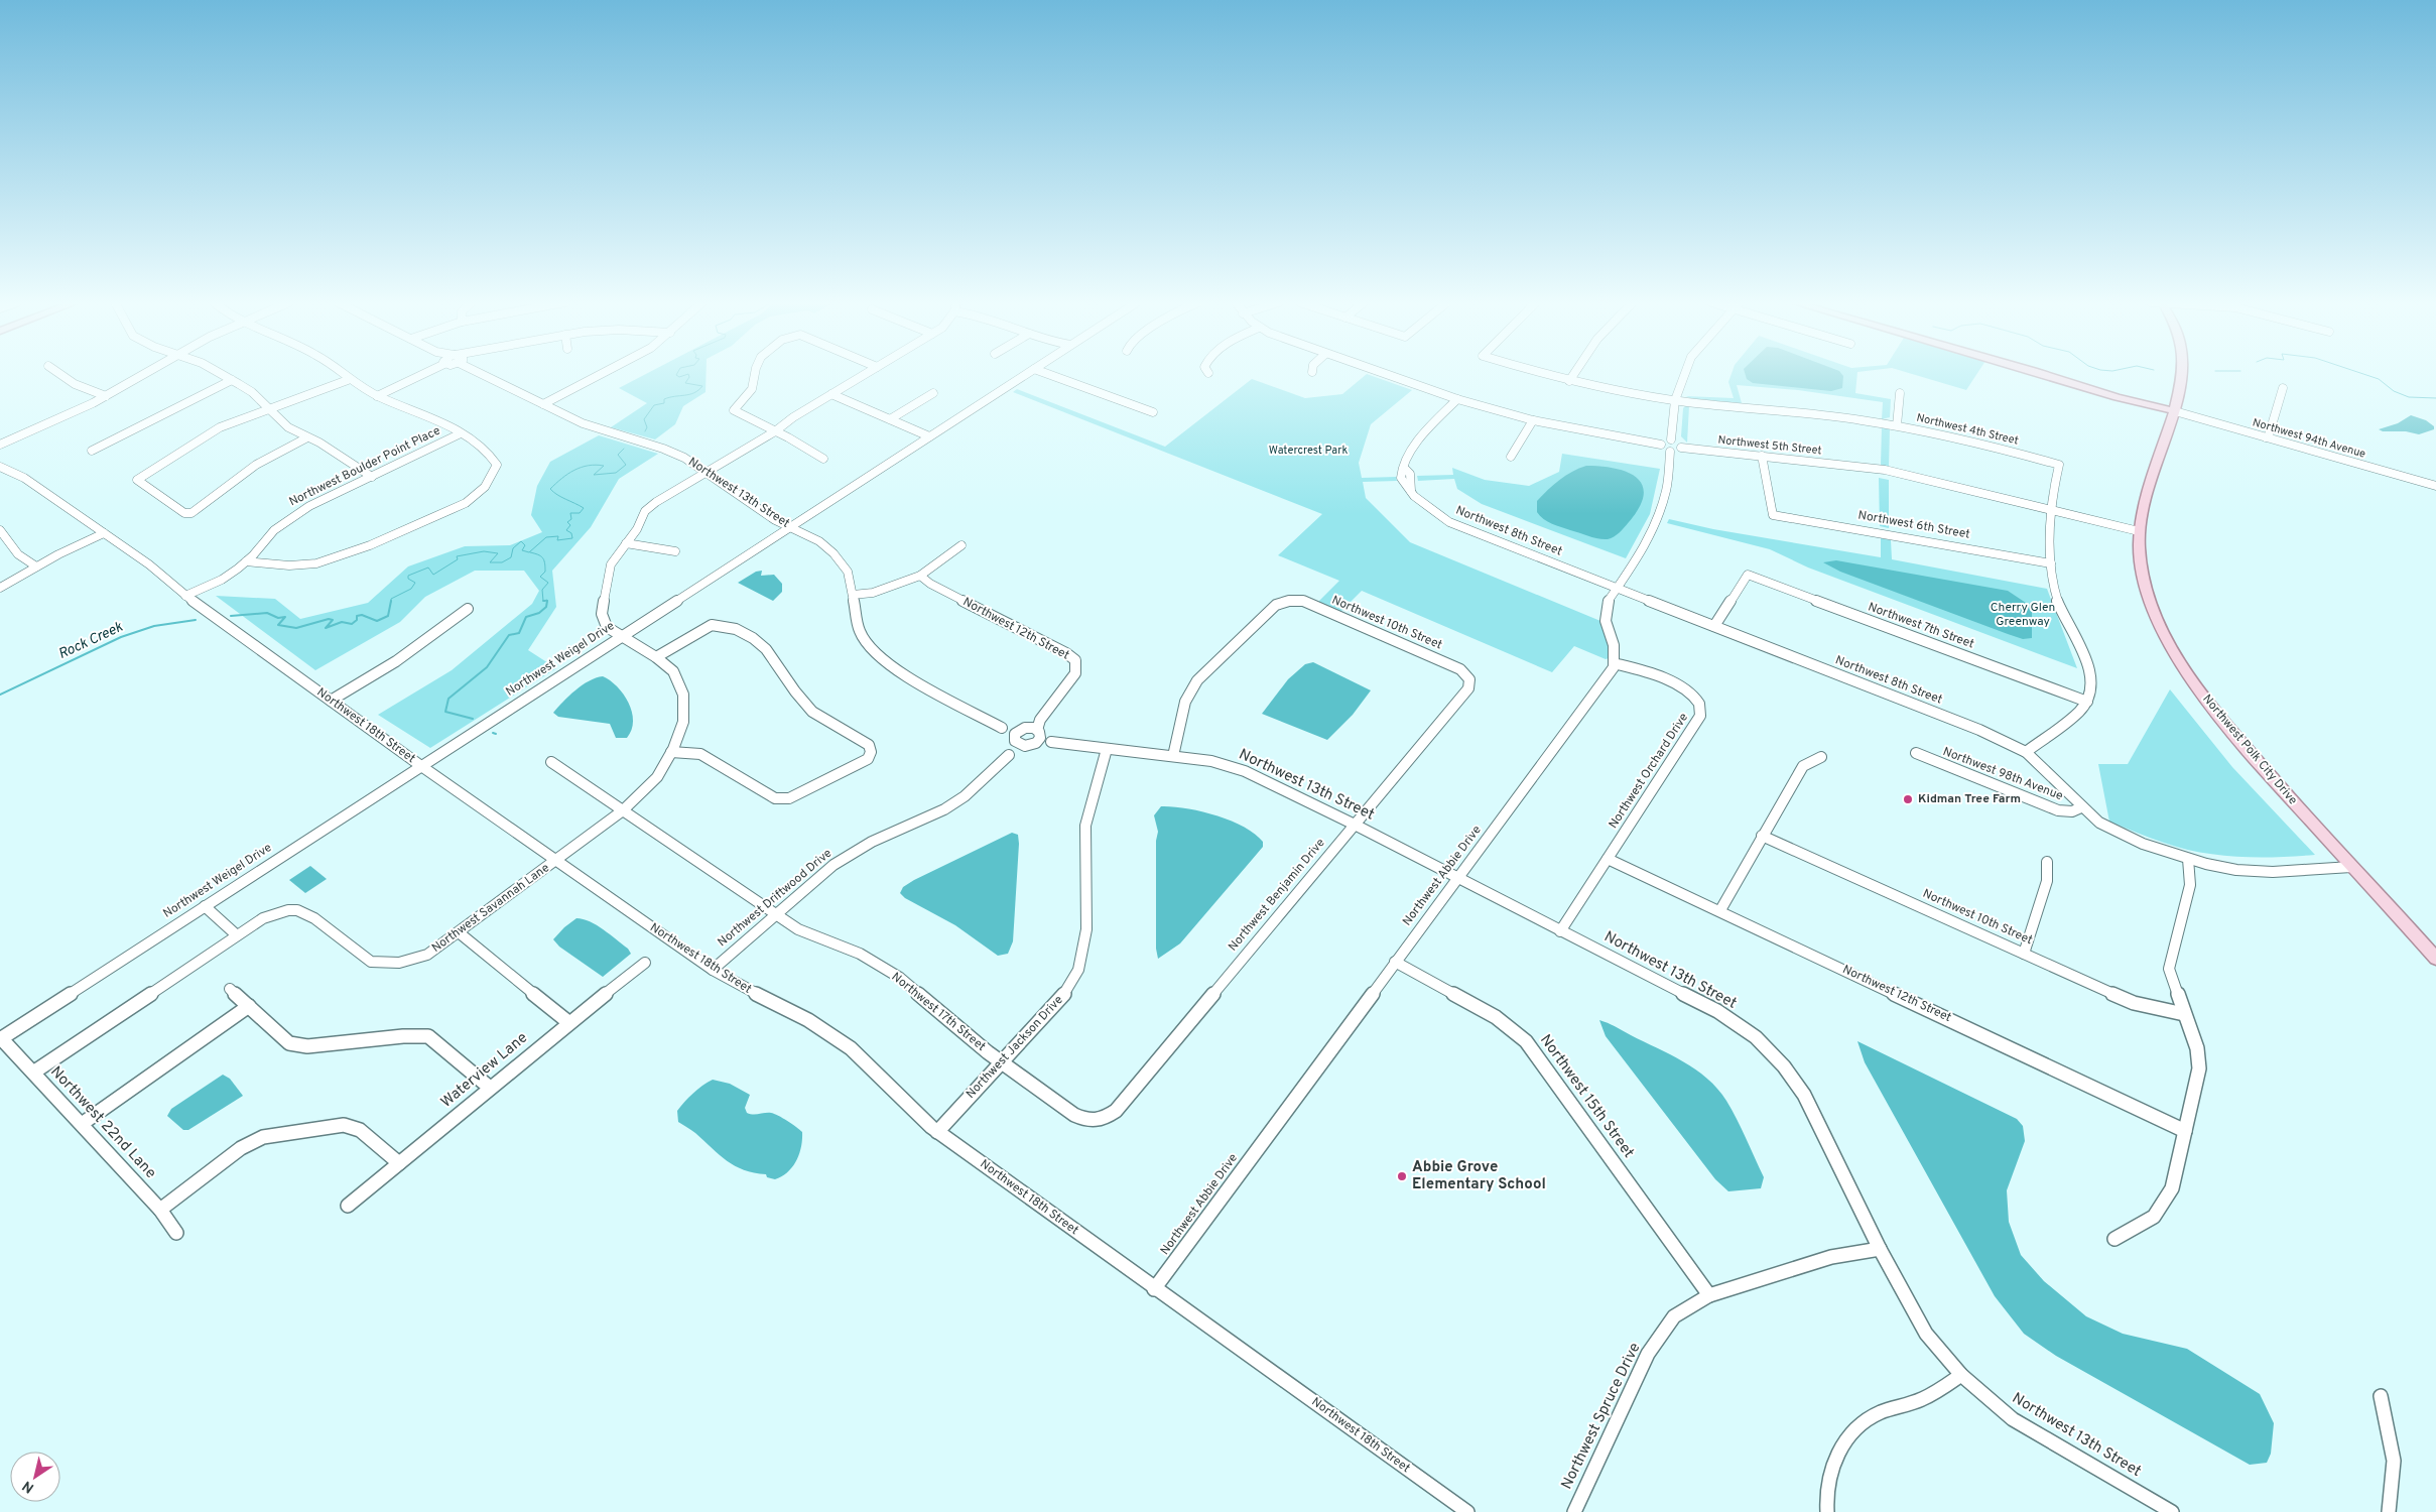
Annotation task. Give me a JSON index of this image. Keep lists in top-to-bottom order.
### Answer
{
  "streets": {
    "main road": ["Northwest Polk City Drive"],
    "street": [
      "Northwest 4th Street",
      "Northwest 94th Avenue",
      "Northwest 5th Street",
      "Northwest Boulder Point Place",
      "Northwest 13th Street",
      "Northwest 6th Street",
      "Northwest 8th Street",
      "Northwest 10th Street",
      "Northwest 7th Street",
      "Northwest 12th Street",
      "Northwest Weigel Drive",
      "Northwest 18th Street",
      "Northwest Orchard Drive",
      "Northwest 98th Avenue",
      "Northwest Abbie Drive",
      "Northwest Benjamin Drive",
      "Northwest Driftwood Drive",
      "Northwest Savannah Lane",
      "Northwest 17th Street",
      "Northwest Jackson Drive",
      "Waterview Lane",
      "Northwest 15th Street",
      "Northwest 22nd Lane",
      "Northwest Spruce Drive"
    ]
  },
  "crossings": [
    ["Northwest 4th Street", "Northwest 5th Street"],
    ["Northwest 94th Avenue", "Northwest Polk City Drive"],
    ["Northwest 5th Street", "Northwest 6th Street"],
    ["Northwest 5th Street", "Northwest Polk City Drive"],
    ["Northwest Boulder Point Place", "Northwest 18th Street"],
    ["Northwest 13th Street", "Northwest 10th Street"],
    ["Northwest 13th Street", "Northwest 12th Street"],
    ["Northwest 13th Street", "Northwest Weigel Drive"],
    ["Northwest 13th Street", "Northwest Orchard Drive"],
    ["Northwest 13th Street", "Northwest Abbie Drive"],
    ["Northwest 13th Street", "Northwest Benjamin Drive"],
    ["Northwest 13th Street", "Northwest Driftwood Drive"],
    ["Northwest 13th Street", "Northwest Savannah Lane"],
    ["Northwest 13th Street", "Northwest Jackson Drive"],
    ["Northwest 13th Street", "Northwest Spruce Drive"],
    ["Northwest 8th Street", "Northwest 7th Street"],
    ["Northwest 8th Street", "Northwest Polk City Drive"],
    ["Northwest 8th Street", "Northwest 98th Avenue"],
    ["Northwest 10th Street", "Northwest Benjamin Drive"],
    ["Northwest 12th Street", "Northwest Orchard Drive"],
    ["Northwest 12th Street", "Northwest Driftwood Drive"],
    ["Northwest Weigel Drive", "Northwest 18th Street"],
    ["Northwest Weigel Drive", "Northwest Savannah Lane"],
    ["Northwest Weigel Drive", "Northwest 22nd Lane"],
    ["Northwest 18th Street", "Northwest Abbie Drive"],
    ["Northwest 18th Street", "Northwest Driftwood Drive"],
    ["Northwest 18th Street", "Northwest Savannah Lane"],
    ["Northwest 18th Street", "Northwest Jackson Drive"],
    ["Northwest Orchard Drive", "Northwest Abbie Drive"],
    ["Northwest Abbie Drive", "Northwest 15th Street"],
    ["Northwest Benjamin Drive", "Northwest 17th Street"],
    ["Northwest Driftwood Drive", "Northwest 17th Street"],
    ["Northwest Savannah Lane", "Northwest 17th Street"],
    ["Northwest Savannah Lane", "Northwest 22nd Lane"],
    ["Northwest 17th Street", "Northwest Jackson Drive"],
    ["Northwest 15th Street", "Northwest Spruce Drive"]
  ],
  "water": ["Rock Creek"],
  "parks": ["Watercrest Park", "Cherry Glen Greenway"],
  "places": ["Kidman Tree Farm", "Abbie Grove Elementary School"],
  "north": "bottom left"
}
